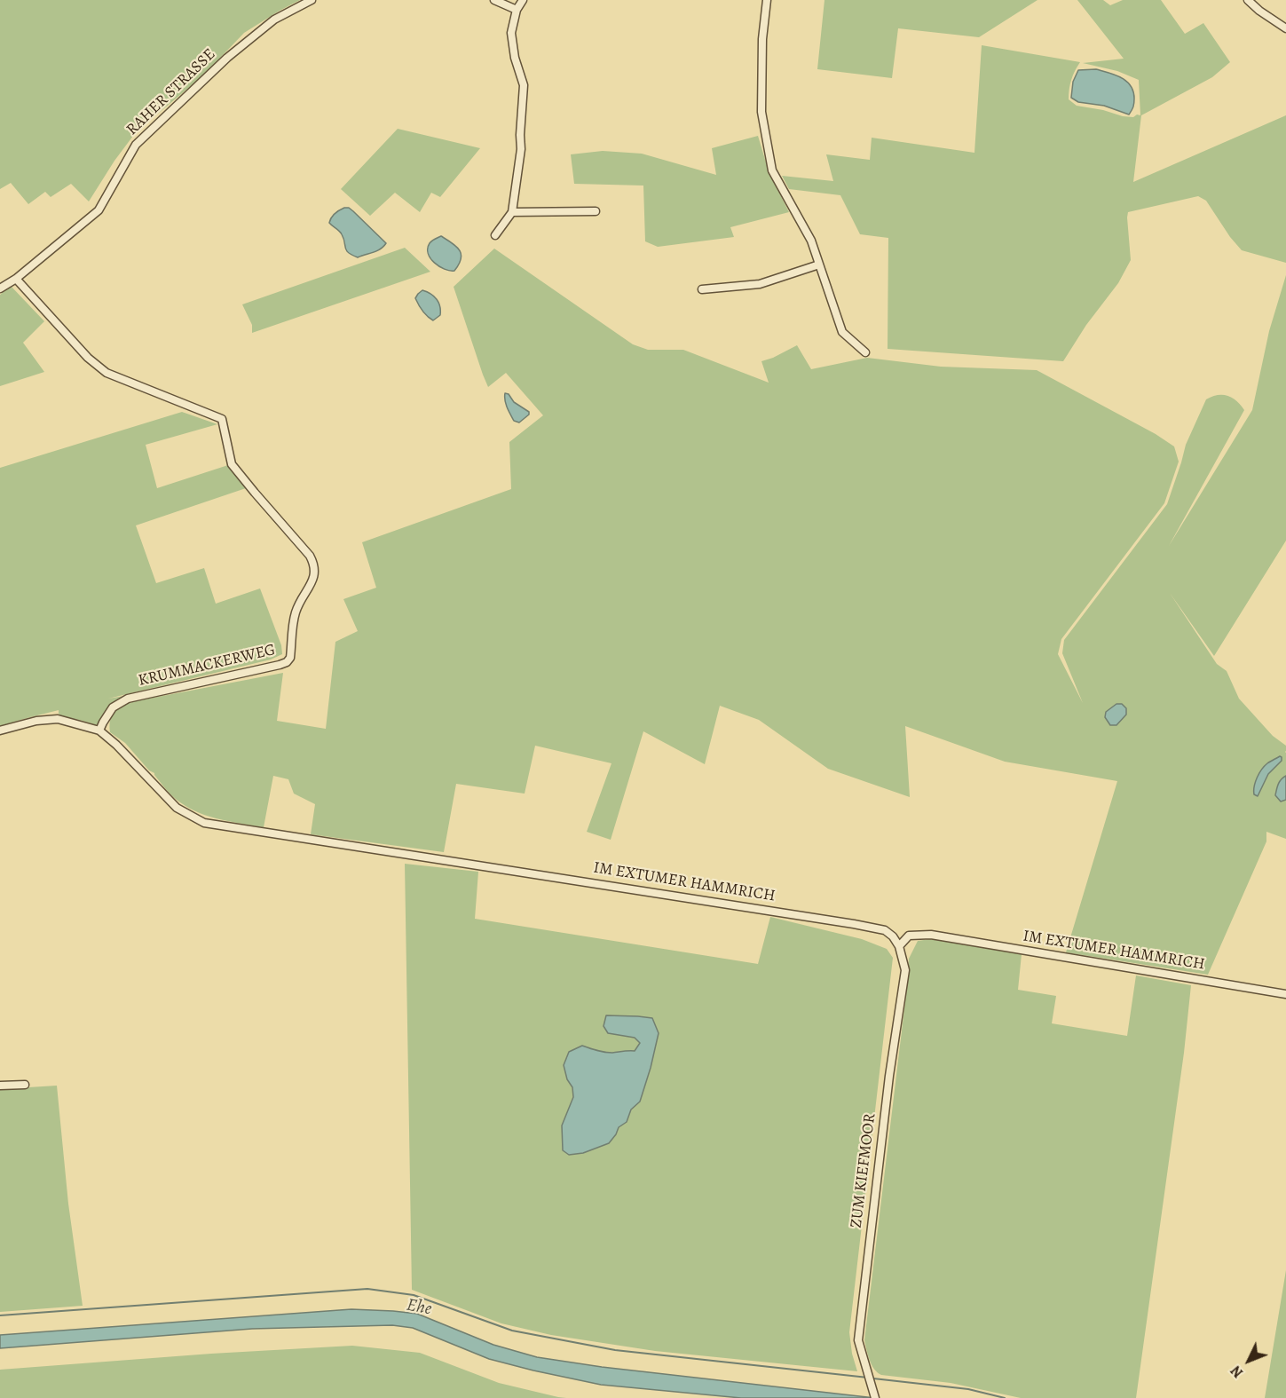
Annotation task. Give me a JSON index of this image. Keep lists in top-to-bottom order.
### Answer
{
  "streets": {
    "street": [
      "RAHER STRASSE",
      "KRUMMACKERWEG",
      "IM EXTUMER HAMMRICH",
      "ZUM KIEFMOOR"
    ]
  },
  "crossings": [
    ["RAHER STRASSE", "KRUMMACKERWEG"],
    ["KRUMMACKERWEG", "IM EXTUMER HAMMRICH"],
    ["IM EXTUMER HAMMRICH", "ZUM KIEFMOOR"]
  ],
  "water": ["Ehe"],
  "north": "bottom left"
}
